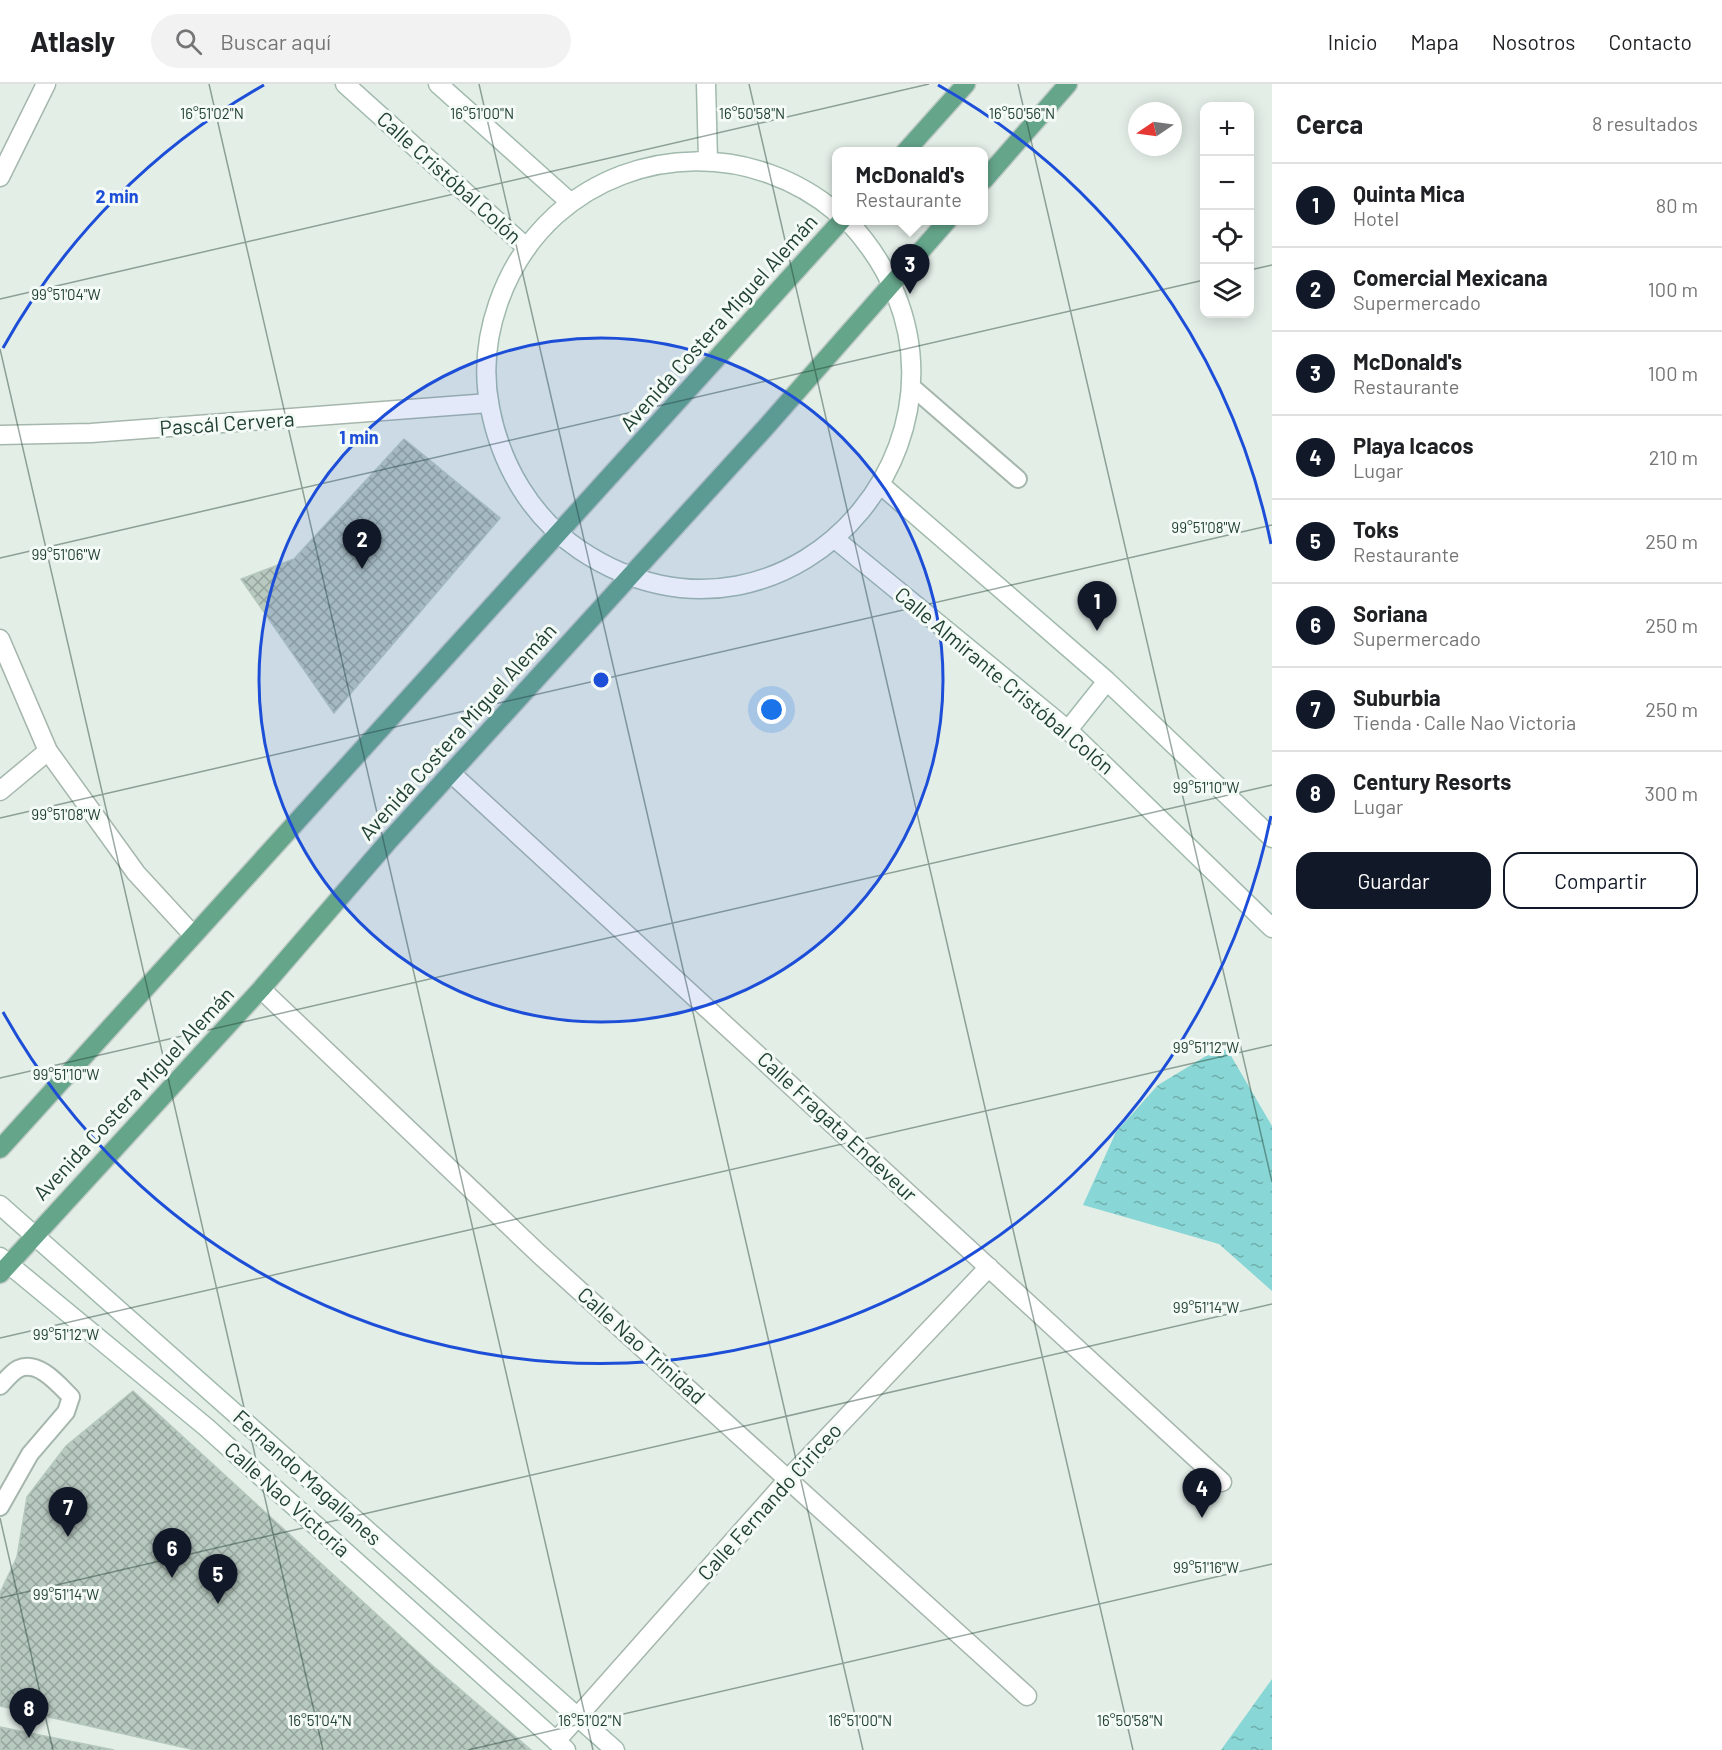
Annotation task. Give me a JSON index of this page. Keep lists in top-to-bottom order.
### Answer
{
  "streets": {
    "main road": [
      "Calle Cristóbal Colón",
      "Avenida Costera Miguel Alemán",
      "Pascál Cervera",
      "Calle Almirante Cristóbal Colón",
      "Calle Fragata Endeveur",
      "Calle Nao Trinidad",
      "Fernando Magallanes",
      "Calle Nao Victoria",
      "Calle Fernando Ciriceo"
    ]
  },
  "crossings": [
    ["Avenida Costera Miguel Alemán", "Calle Fragata Endeveur"],
    ["Avenida Costera Miguel Alemán", "Calle Nao Trinidad"],
    ["Avenida Costera Miguel Alemán", "Fernando Magallanes"],
    ["Avenida Costera Miguel Alemán", "Calle Nao Victoria"],
    ["Calle Fragata Endeveur", "Calle Fernando Ciriceo"],
    ["Calle Nao Trinidad", "Calle Fernando Ciriceo"],
    ["Fernando Magallanes", "Calle Fernando Ciriceo"],
    ["Calle Nao Victoria", "Calle Fernando Ciriceo"]
  ],
  "north": "left",
  "page": {
    "header": "Atlasly",
    "search": "Buscar aquí",
    "nav": [
      "Inicio",
      "Mapa",
      "Nosotros",
      "Contacto"
    ],
    "heading": ["Cerca", "8 resultados"],
    "map_buttons": ["+", "−"],
    "popup": ["McDonald's", "Restaurante"],
    "list": [
      {
        "mark": "1",
        "name": "Quinta Mica",
        "note": "Hotel",
        "value": "80 m"
      },
      {
        "mark": "2",
        "name": "Comercial Mexicana",
        "note": "Supermercado",
        "value": "100 m"
      },
      {
        "mark": "3",
        "name": "McDonald's",
        "note": "Restaurante",
        "value": "100 m"
      },
      {
        "mark": "4",
        "name": "Playa Icacos",
        "note": "Lugar",
        "value": "210 m"
      },
      {
        "mark": "5",
        "name": "Toks",
        "note": "Restaurante",
        "value": "250 m"
      },
      {
        "mark": "6",
        "name": "Soriana",
        "note": "Supermercado",
        "value": "250 m"
      },
      {
        "mark": "7",
        "name": "Suburbia",
        "note": "Tienda · Calle Nao Victoria",
        "value": "250 m"
      },
      {
        "mark": "8",
        "name": "Century Resorts",
        "note": "Lugar",
        "value": "300 m"
      }
    ],
    "pins": [
      "3",
      "2",
      "1",
      "4",
      "7",
      "6",
      "5",
      "8"
    ],
    "buttons": ["Guardar", "Compartir"]
  },
  "coordinates": [
    "16°51'02\"N",
    "16°51'00\"N",
    "16°50'58\"N",
    "16°50'56\"N",
    "99°51'04\"W",
    "99°51'08\"W",
    "99°51'06\"W",
    "99°51'10\"W",
    "99°51'12\"W",
    "99°51'14\"W",
    "99°51'16\"W",
    "16°51'04\"N"
  ],
  "rings": ["2 min", "1 min"]
}
